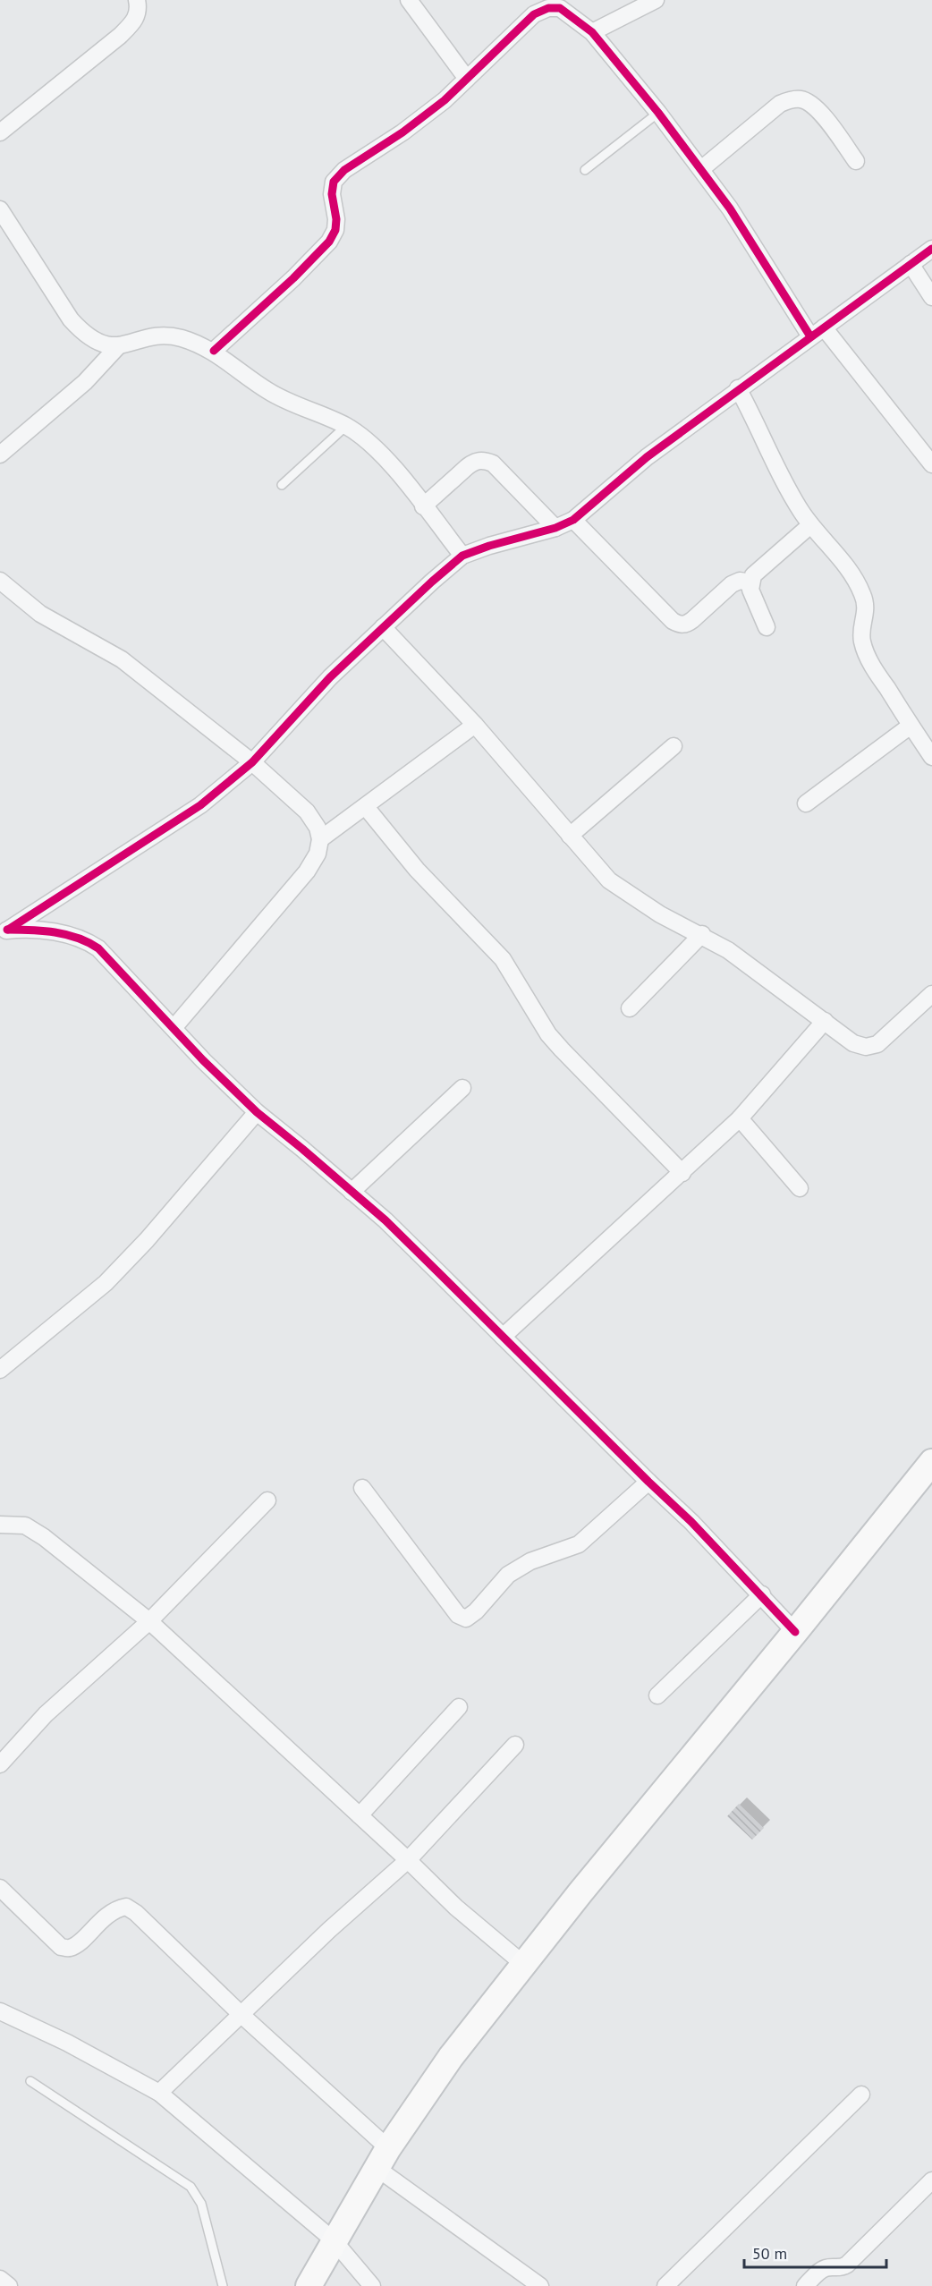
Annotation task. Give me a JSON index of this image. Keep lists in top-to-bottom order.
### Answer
{
  "scale_bar": "50 m"
}
